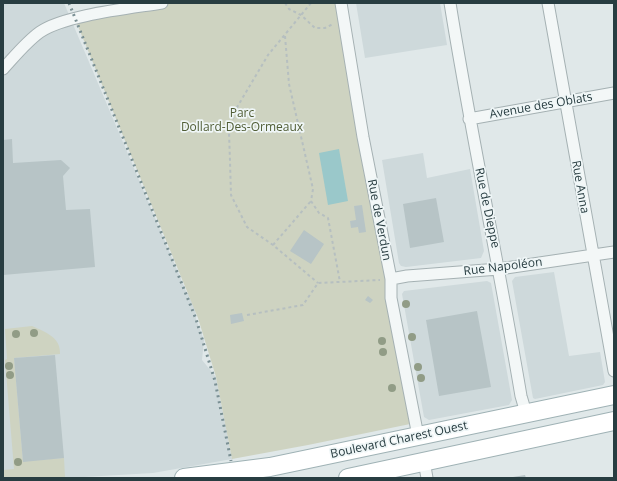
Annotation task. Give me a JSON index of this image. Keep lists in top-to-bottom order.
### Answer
{
  "streets": {
    "main road": ["Boulevard Charest Ouest"],
    "street": [
      "Avenue des Oblats",
      "Rue Anna",
      "Rue de Dieppe",
      "Rue de Verdun",
      "Rue Napoléon"
    ]
  },
  "crossings": [
    ["Avenue des Oblats", "Rue Anna"],
    ["Avenue des Oblats", "Rue de Dieppe"],
    ["Rue Anna", "Rue Napoléon"],
    ["Rue de Dieppe", "Rue Napoléon"],
    ["Rue de Dieppe", "Boulevard Charest Ouest"],
    ["Rue de Verdun", "Rue Napoléon"],
    ["Rue de Verdun", "Boulevard Charest Ouest"]
  ],
  "parks": ["Parc Dollard-Des-Ormeaux"]
}
